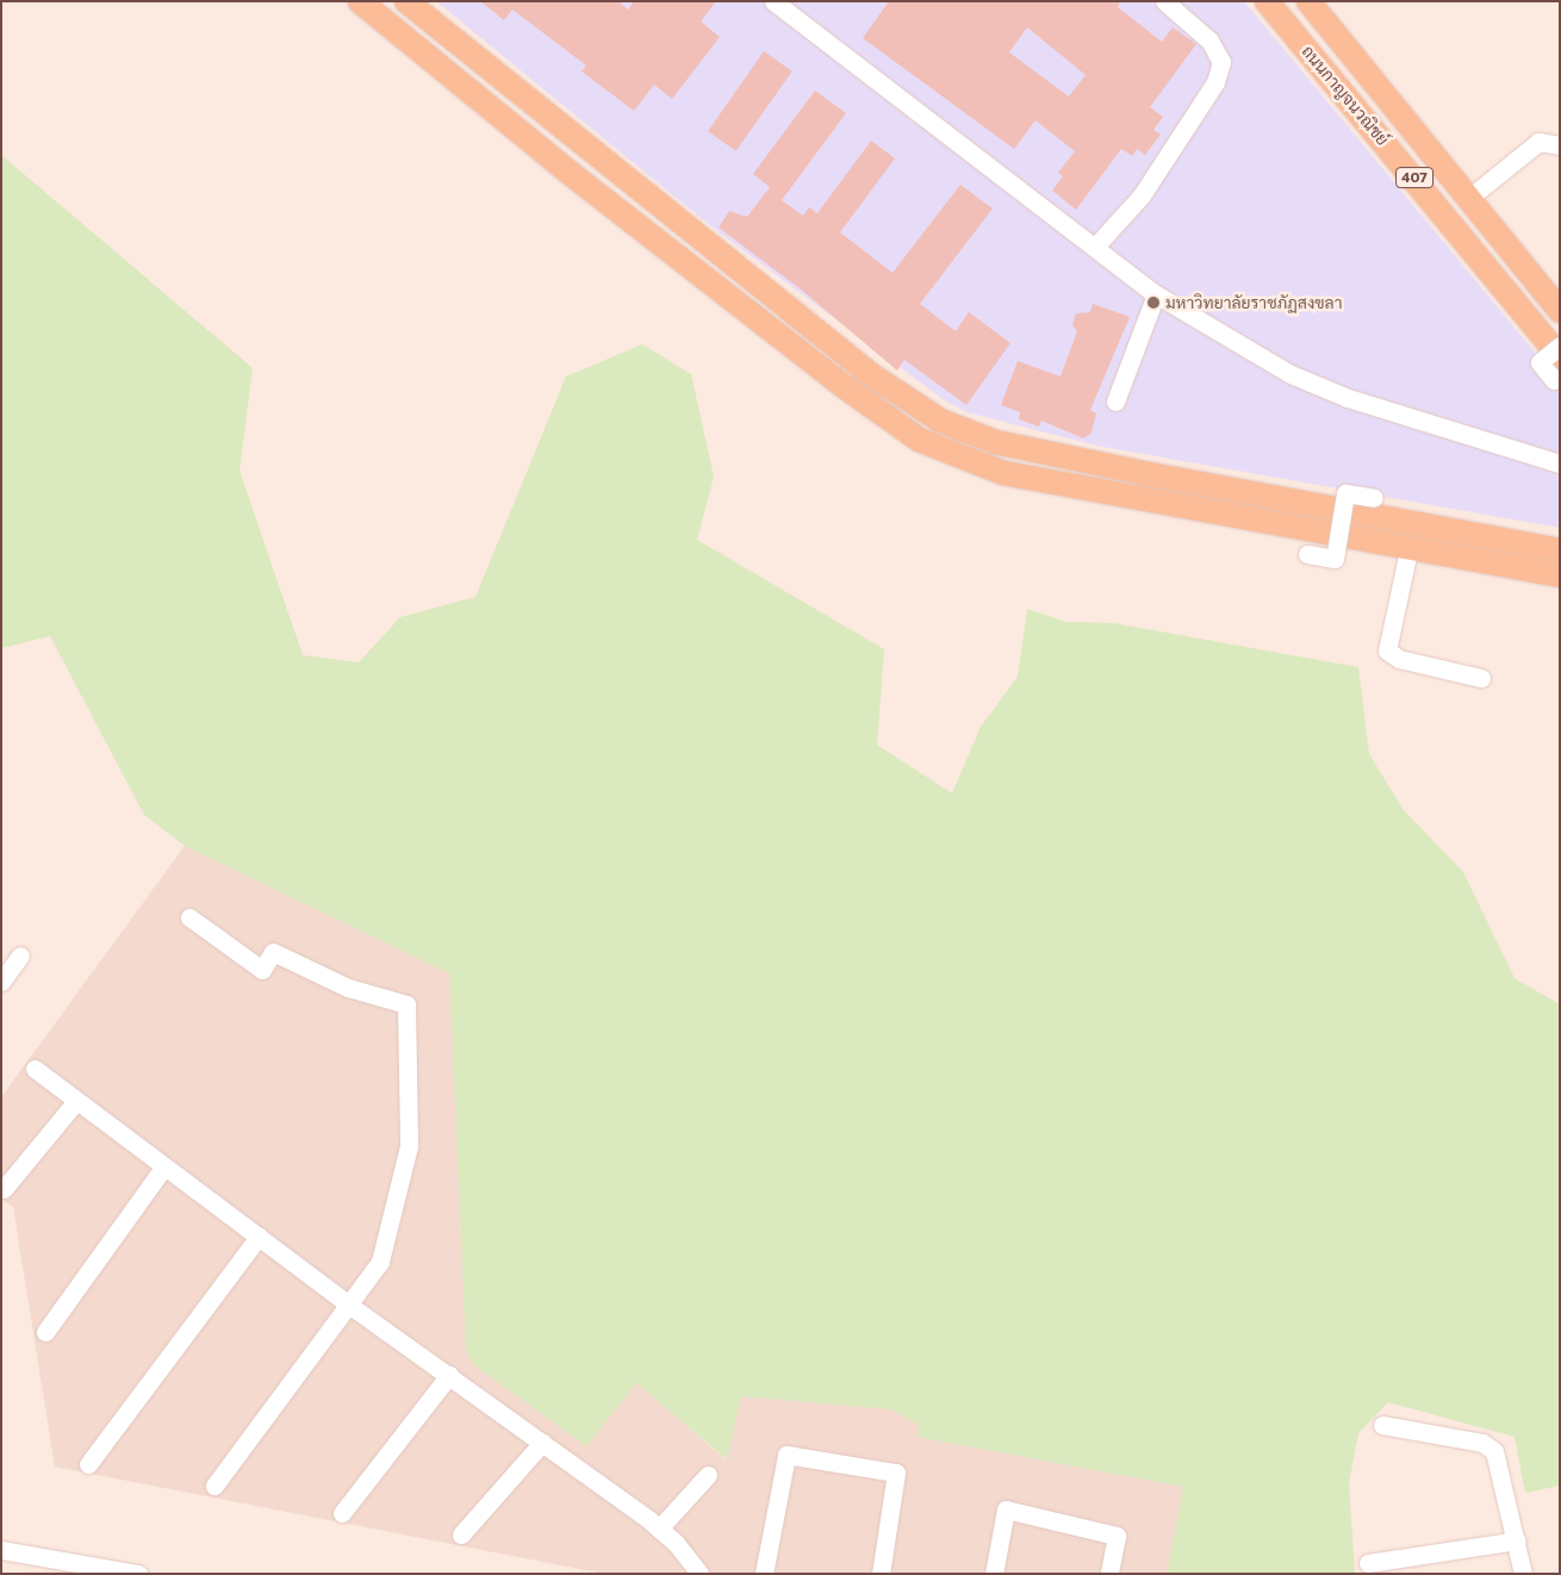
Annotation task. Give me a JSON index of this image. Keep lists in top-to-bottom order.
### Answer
{
  "streets": {
    "main road": ["ถนนกาญจนวณิชย์", "407"]
  },
  "places": ["มหาวิทยาลัยราชภัฏสงขลา"]
}
